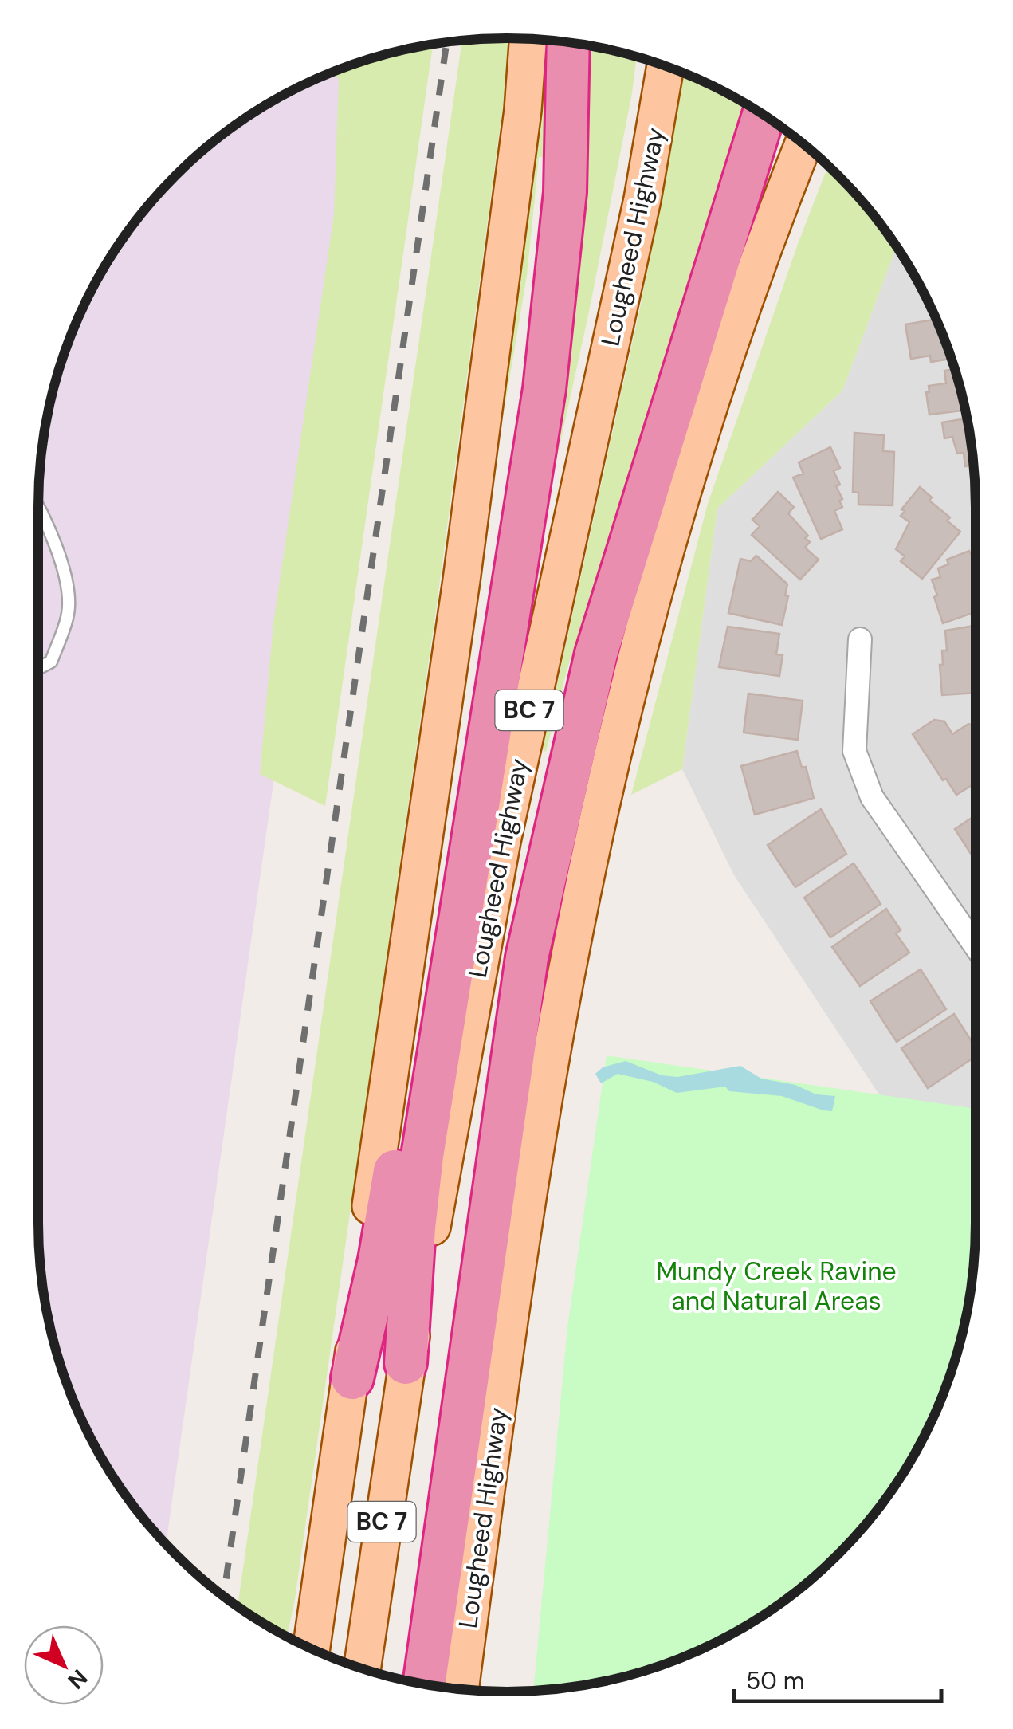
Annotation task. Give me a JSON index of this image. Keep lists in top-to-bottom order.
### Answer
{
  "streets": {
    "main road": ["Lougheed Highway", "BC 7"]
  },
  "parks": ["Mundy Creek Ravine and Natural Areas"],
  "scale_bar": "50 m",
  "north": "bottom right"
}
